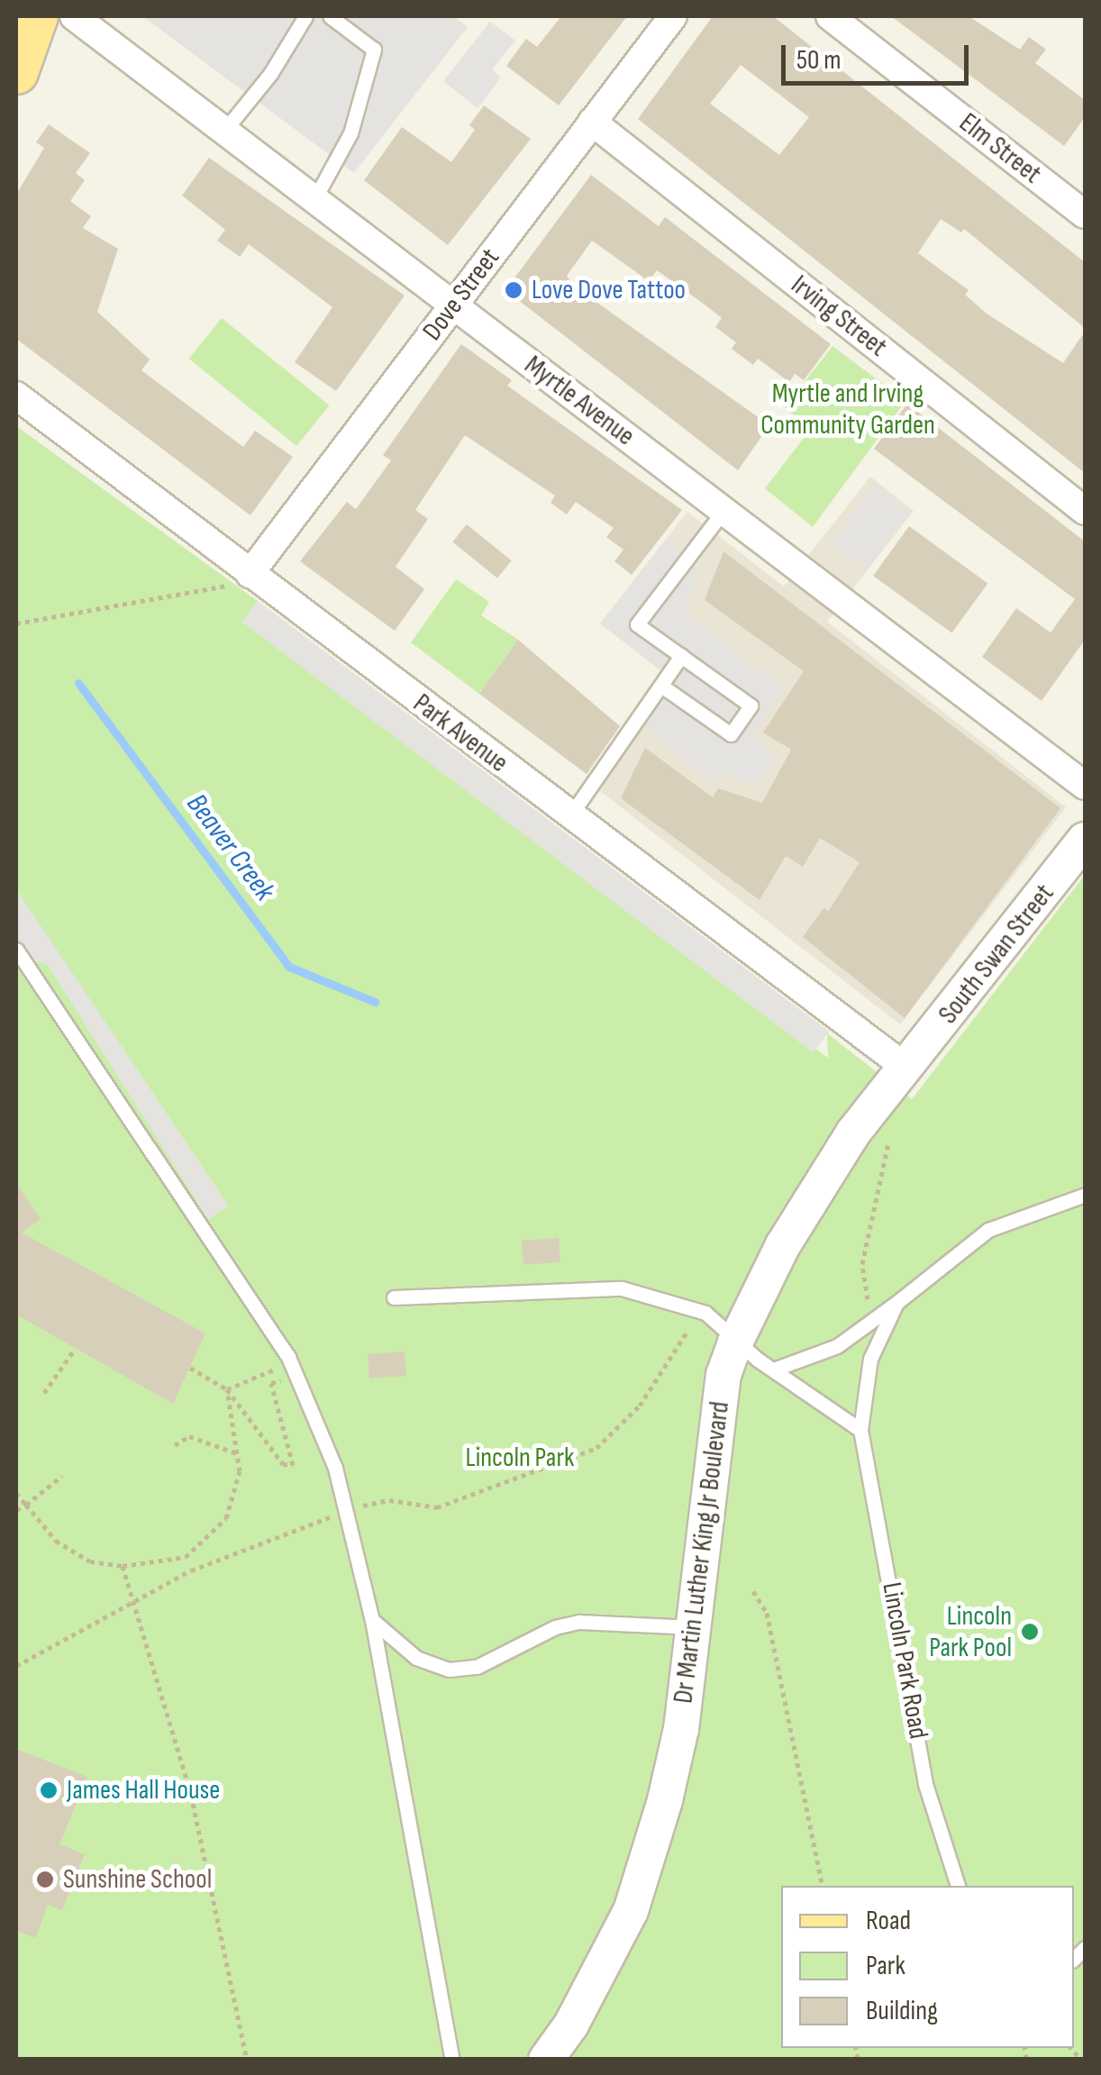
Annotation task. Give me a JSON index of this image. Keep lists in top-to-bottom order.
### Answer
{
  "streets": {
    "street": [
      "Elm Street",
      "Dove Street",
      "Irving Street",
      "Myrtle Avenue",
      "Park Avenue",
      "South Swan Street",
      "Dr Martin Luther King Jr Boulevard"
    ],
    "lane": ["Lincoln Park Road"]
  },
  "crossings": [
    ["Dove Street", "Irving Street"],
    ["Dove Street", "Myrtle Avenue"],
    ["Dove Street", "Park Avenue"],
    ["Park Avenue", "South Swan Street"],
    ["Park Avenue", "Dr Martin Luther King Jr Boulevard"],
    ["South Swan Street", "Dr Martin Luther King Jr Boulevard"]
  ],
  "water": ["Beaver Creek"],
  "parks": ["Myrtle and Irving Community Garden", "Lincoln Park"],
  "places": [
    "Love Dove Tattoo",
    "Lincoln Park Pool",
    "James Hall House",
    "Sunshine School"
  ],
  "legend": ["Road", "Park", "Building"],
  "scale_bar": "50 m"
}
